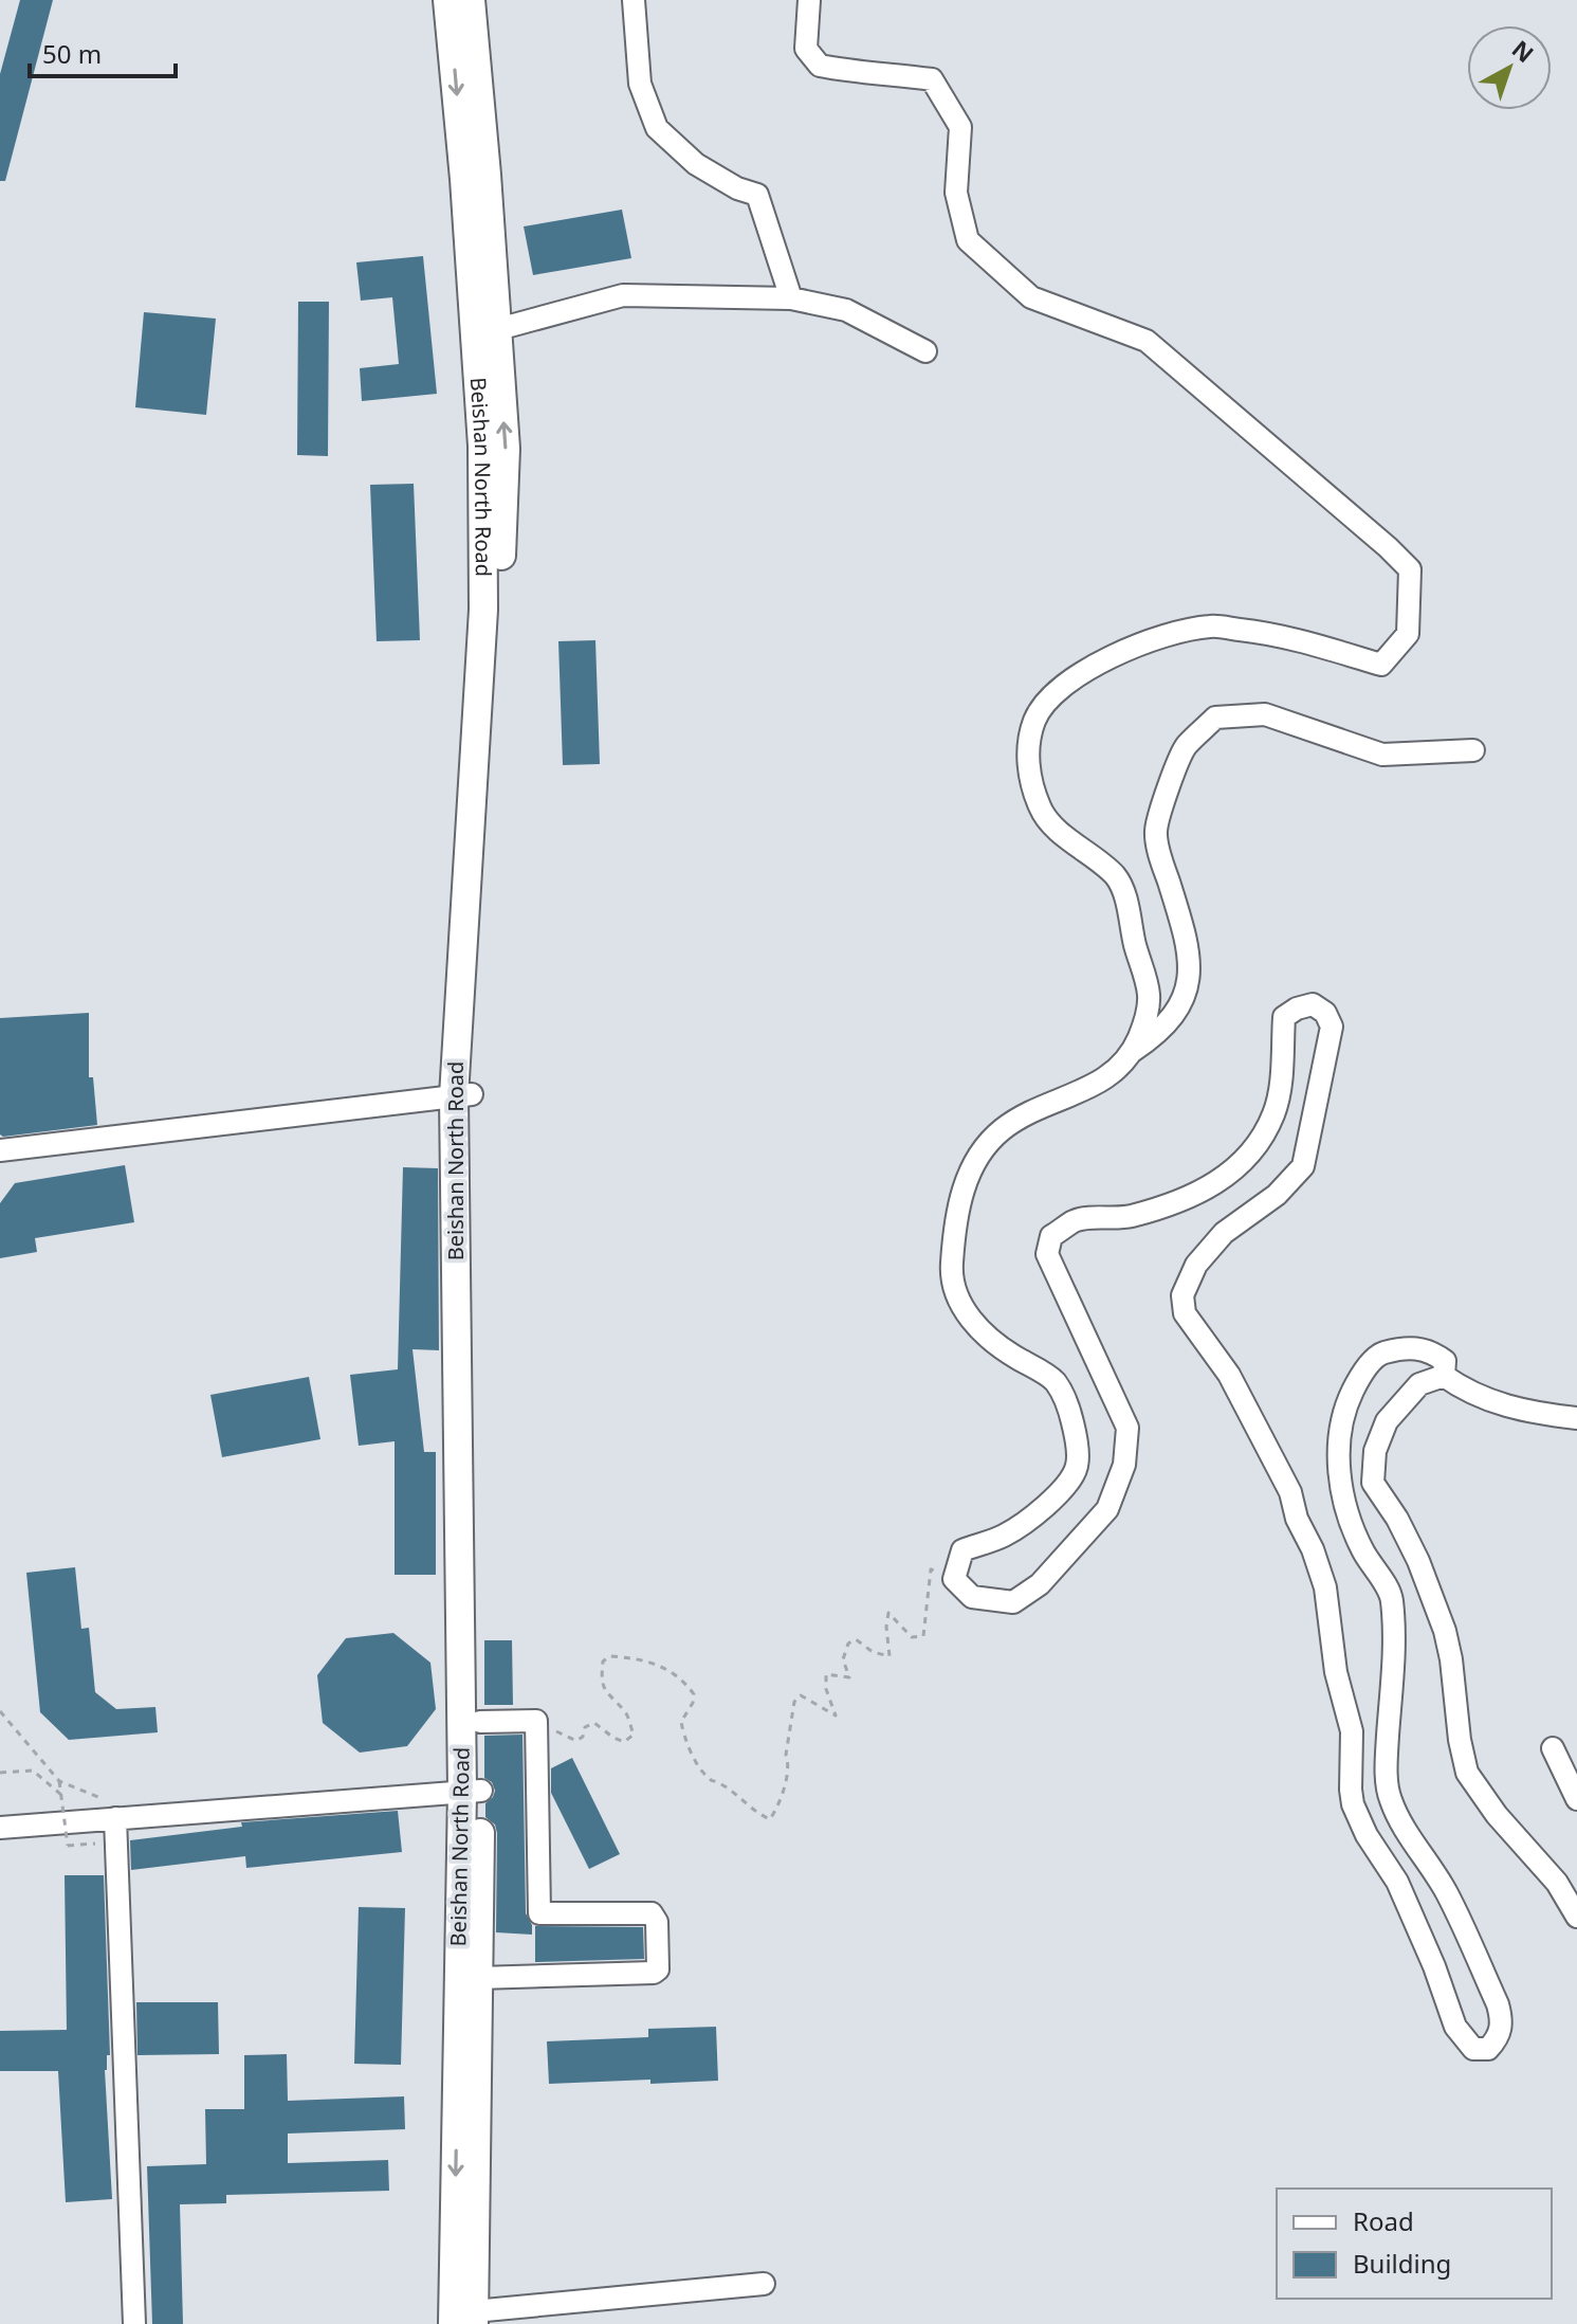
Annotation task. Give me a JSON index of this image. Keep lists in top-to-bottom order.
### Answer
{
  "streets": {
    "main road": ["Beishan North Road"]
  },
  "legend": ["Road", "Building"],
  "scale_bar": "50 m",
  "north": "top right"
}
